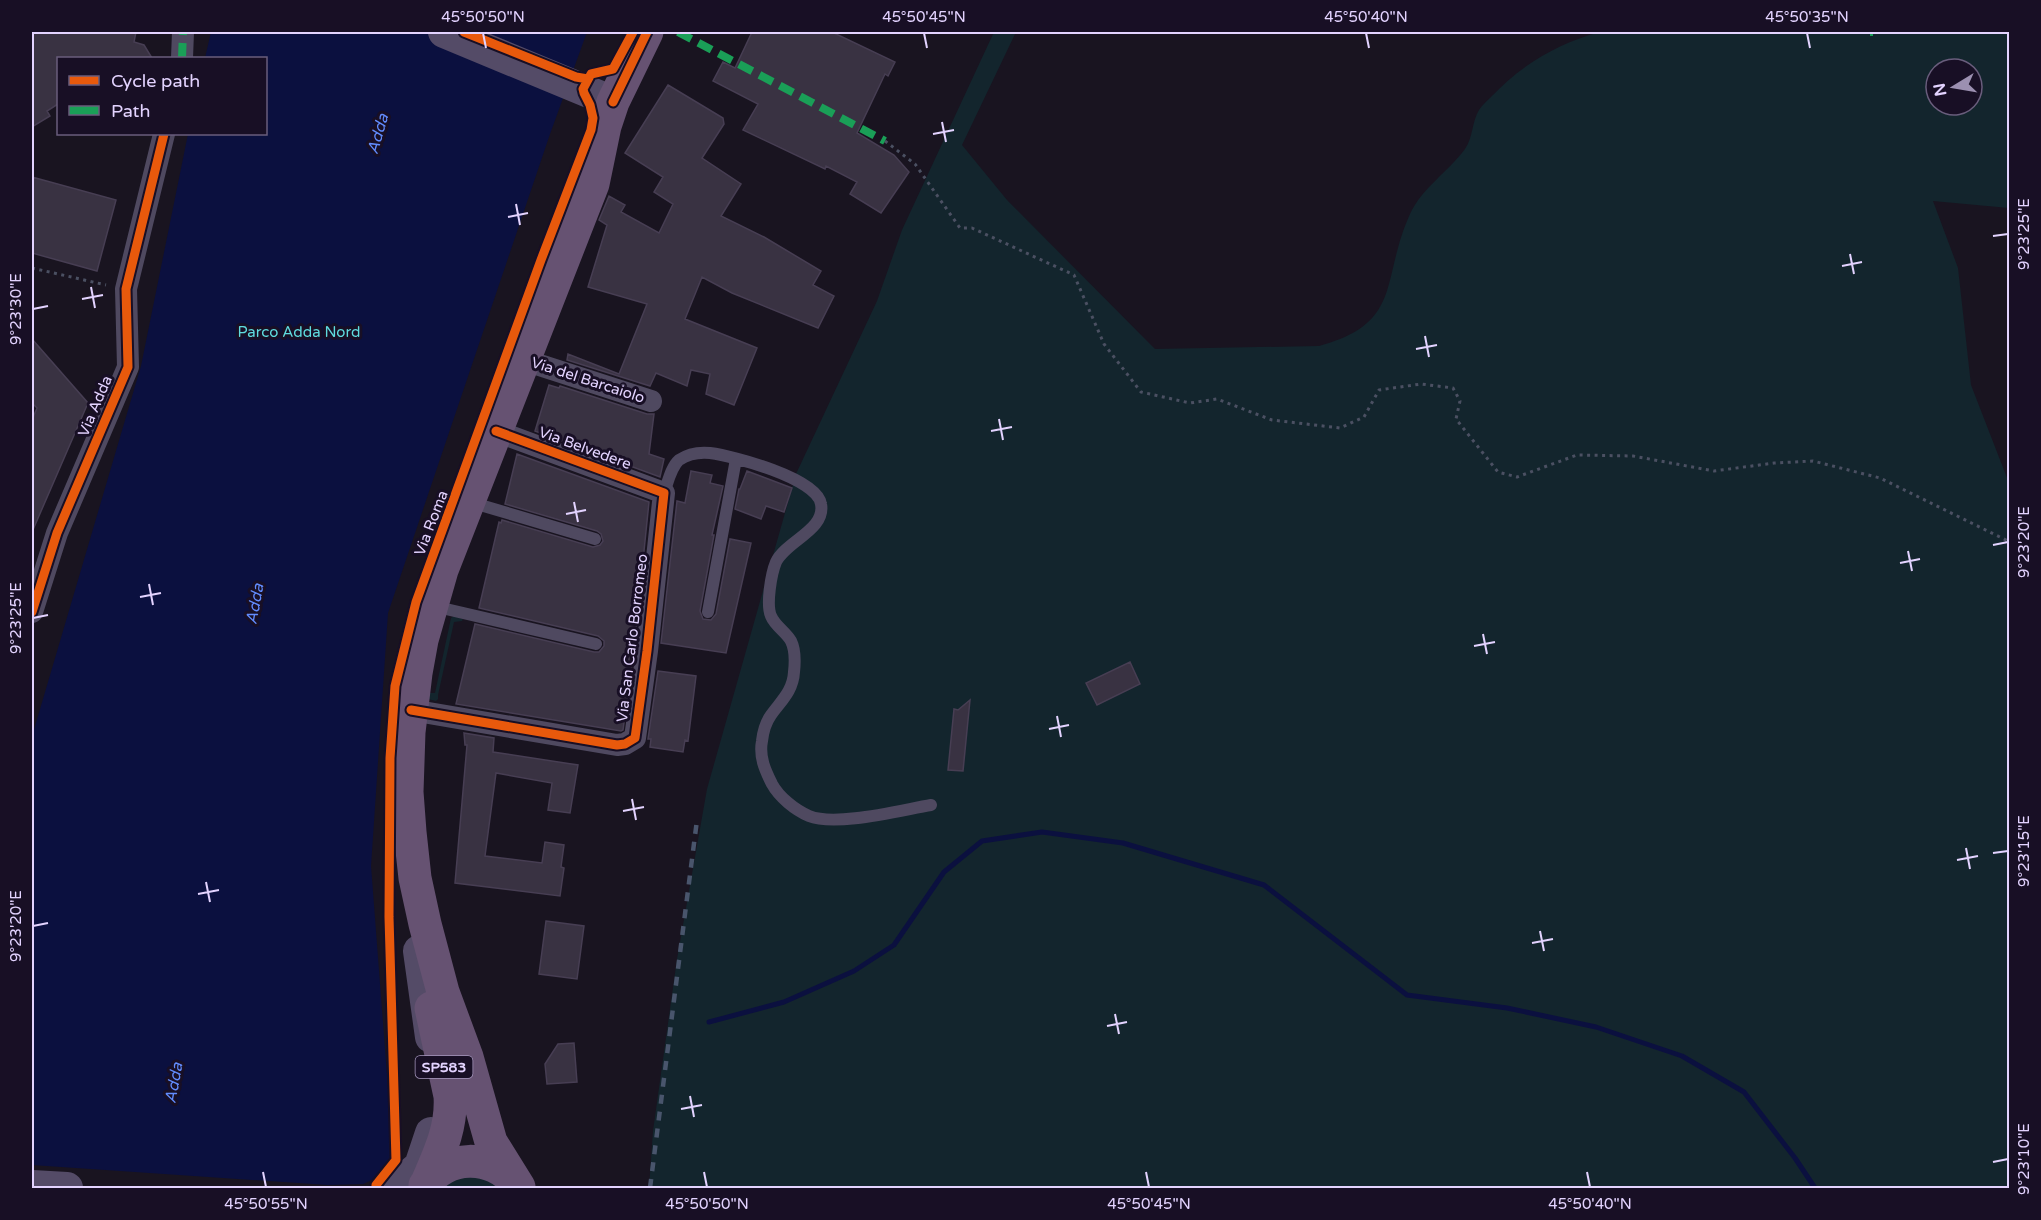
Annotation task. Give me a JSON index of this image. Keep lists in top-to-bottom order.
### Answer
{
  "streets": {
    "main road": ["Via Roma", "SP583"],
    "street": [
      "Via del Barcaiolo",
      "Via Adda",
      "Via Belvedere",
      "Via San Carlo Borromeo"
    ]
  },
  "crossings": [
    ["Via del Barcaiolo", "Via Roma"],
    ["Via Belvedere", "Via Roma"],
    ["Via Belvedere", "Via San Carlo Borromeo"],
    ["Via Roma", "Via San Carlo Borromeo"],
    ["Via Roma", "SP583"]
  ],
  "water": ["Adda"],
  "parks": ["Parco Adda Nord"],
  "legend": ["Cycle path", "Path"],
  "north": "left",
  "coordinates": [
    "45°50'50\"N",
    "45°50'45\"N",
    "45°50'40\"N",
    "45°50'35\"N",
    "9°23'25\"E",
    "9°23'30\"E",
    "9°23'20\"E",
    "9°23'15\"E",
    "9°23'10\"E",
    "45°50'55\"N"
  ]
}
